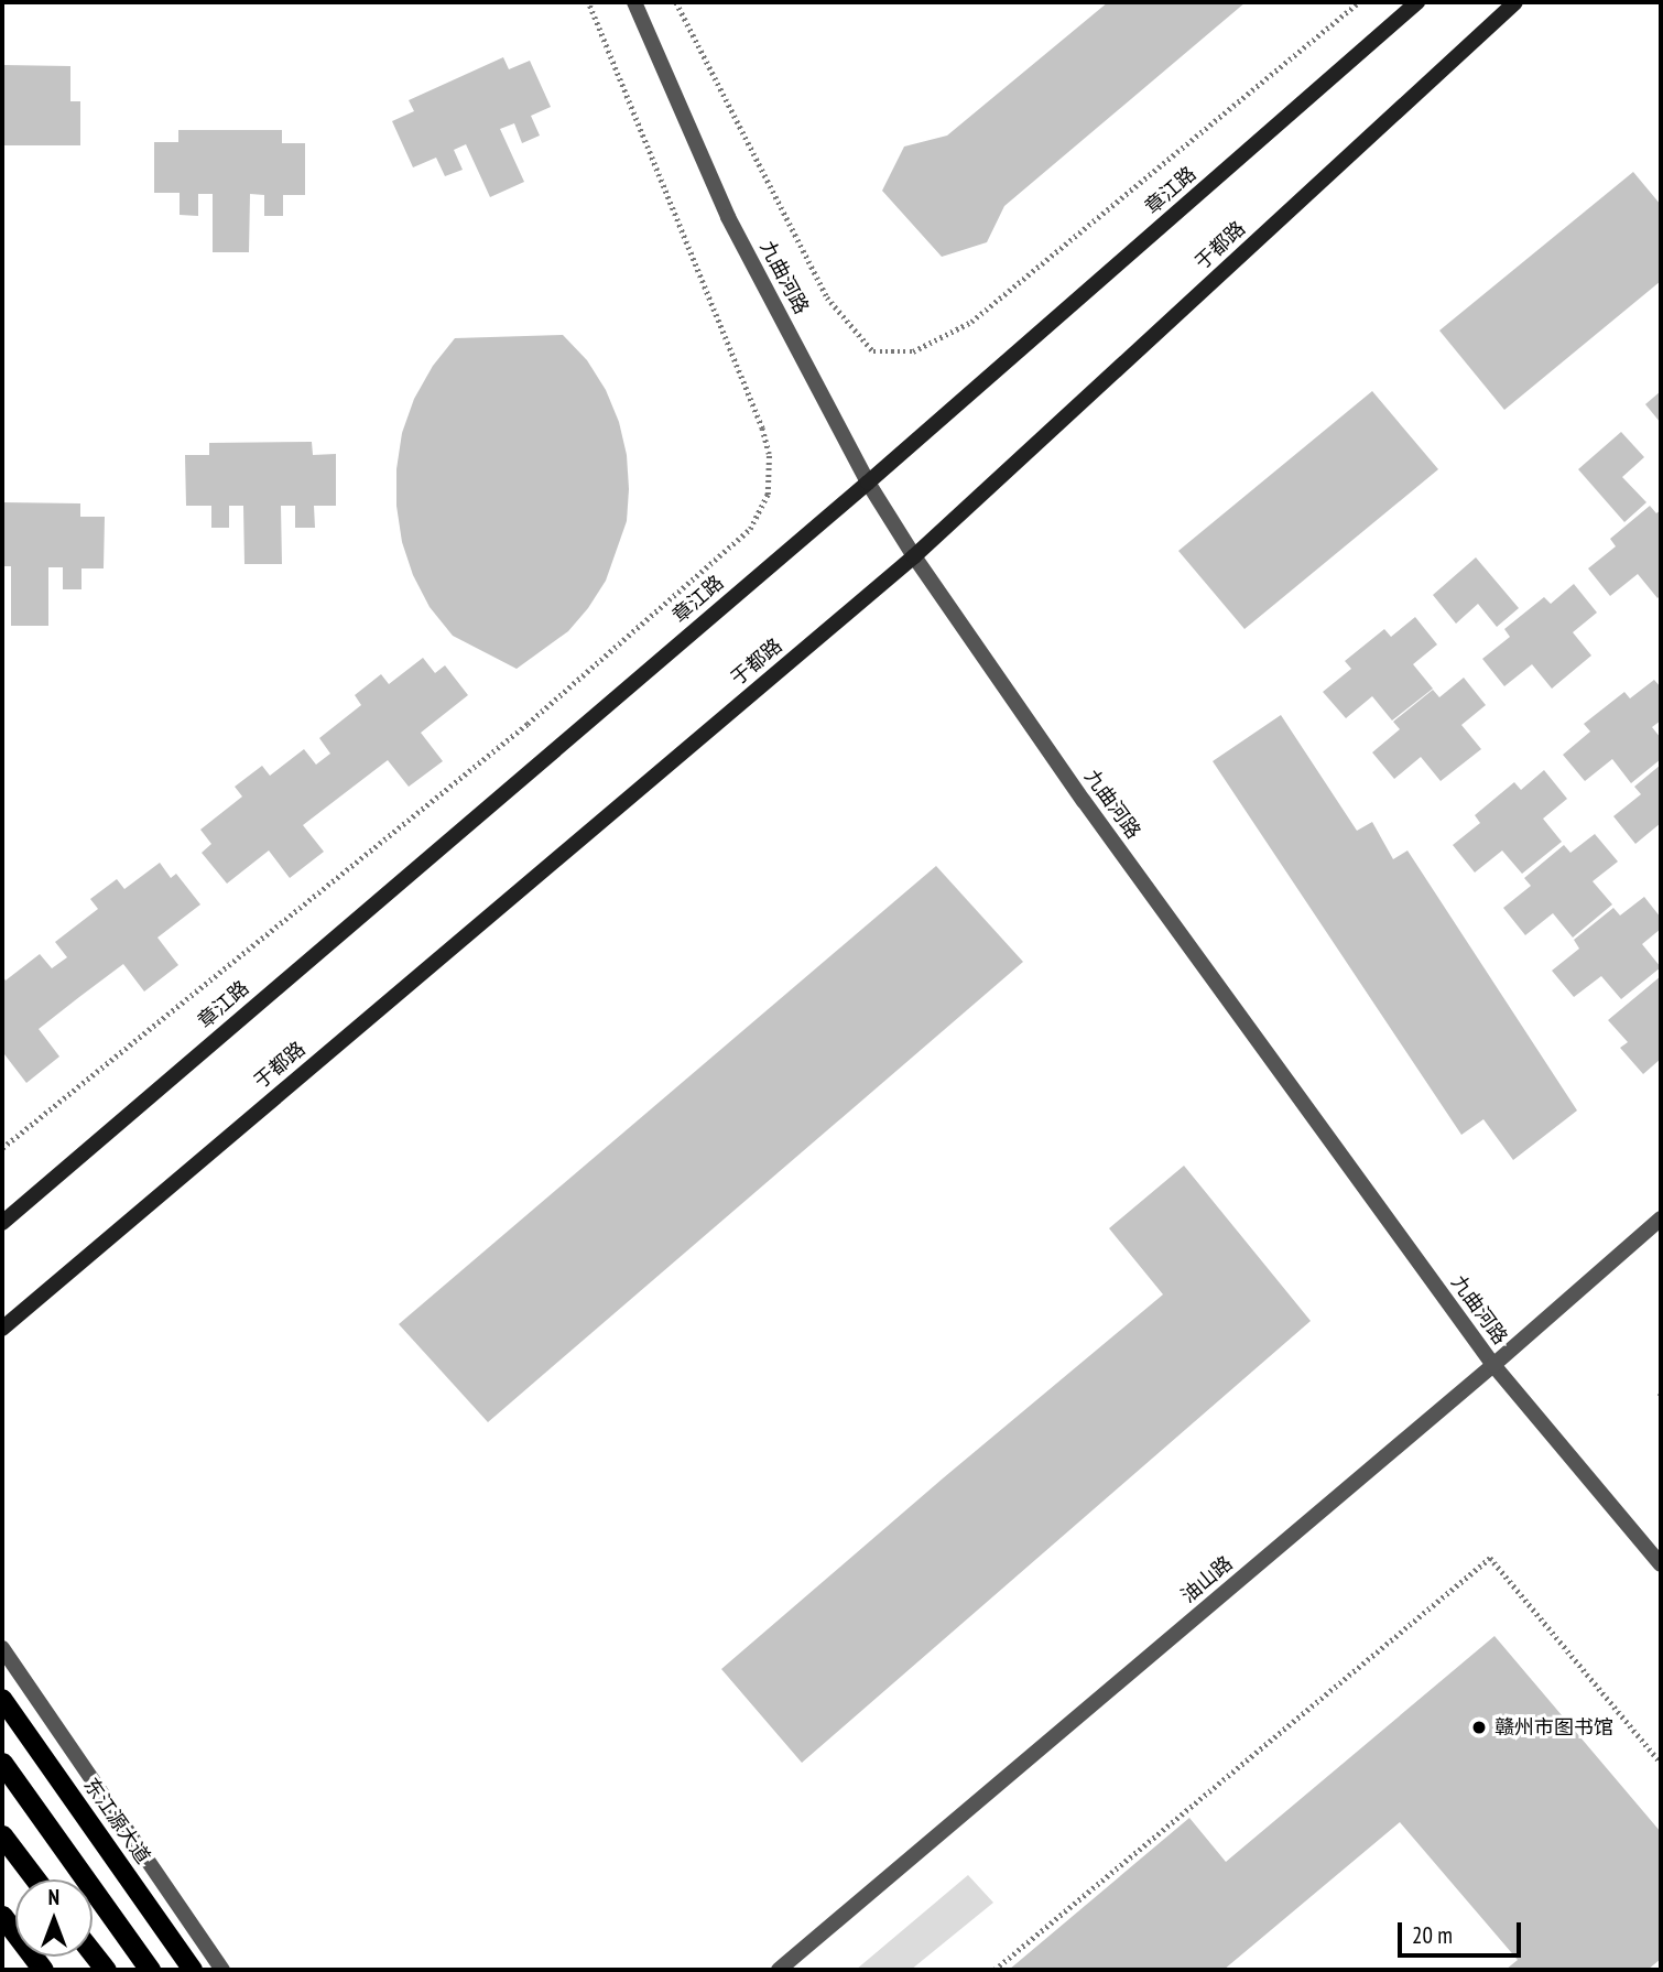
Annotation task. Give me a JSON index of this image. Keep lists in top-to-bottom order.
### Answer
{
  "streets": {
    "main road": ["章江路", "于都路", "东江源大道"],
    "street": ["九曲河路", "油山路"]
  },
  "crossings": [
    ["章江路", "九曲河路"],
    ["于都路", "九曲河路"],
    ["九曲河路", "油山路"]
  ],
  "places": ["赣州市图书馆"],
  "scale_bar": "20 m",
  "north": "top"
}
